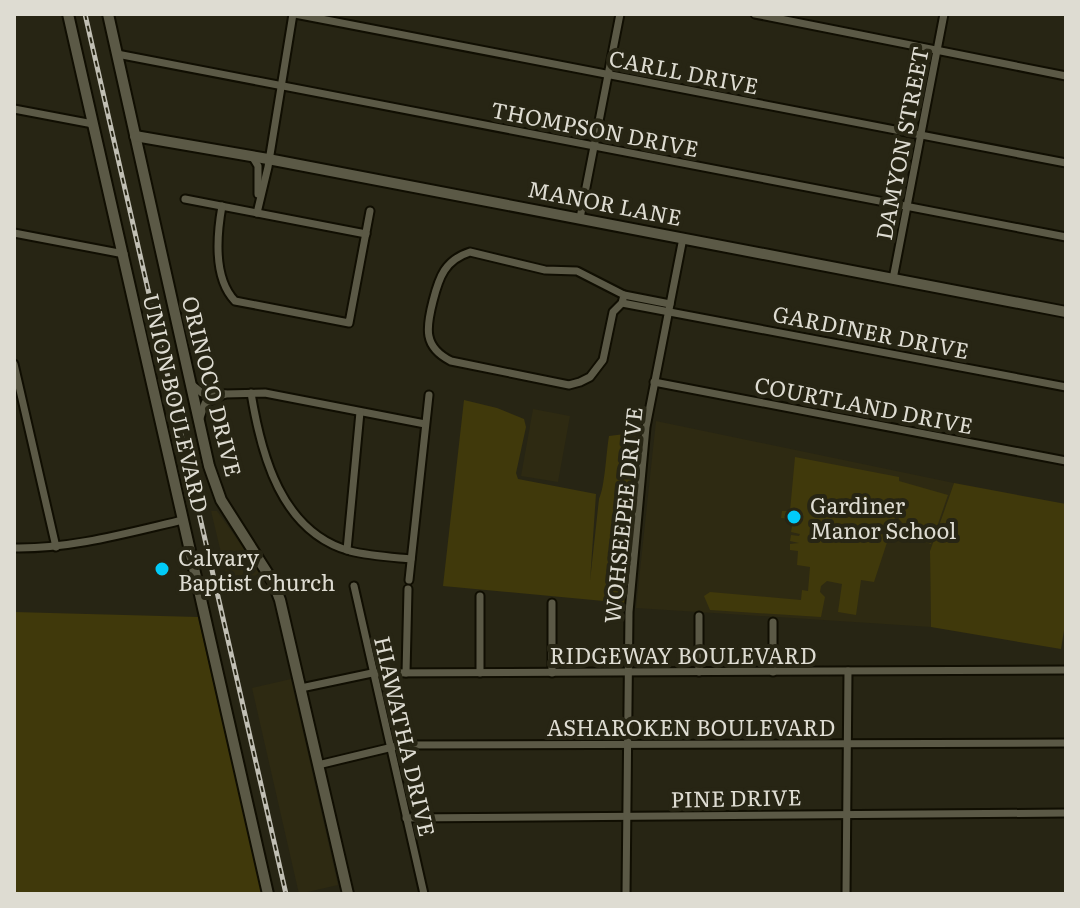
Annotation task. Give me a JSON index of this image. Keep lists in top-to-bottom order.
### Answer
{
  "streets": {
    "street": [
      "CARLL DRIVE",
      "THOMPSON DRIVE",
      "DAMYON STREET",
      "MANOR LANE",
      "GARDINER DRIVE",
      "ORINOCO DRIVE",
      "UNION BOULEVARD",
      "COURTLAND DRIVE",
      "WOHSEEPEE DRIVE",
      "RIDGEWAY BOULEVARD",
      "ASHAROKEN BOULEVARD",
      "HIAWATHA DRIVE",
      "PINE DRIVE"
    ]
  },
  "crossings": [
    ["CARLL DRIVE", "DAMYON STREET"],
    ["THOMPSON DRIVE", "DAMYON STREET"],
    ["THOMPSON DRIVE", "ORINOCO DRIVE"],
    ["DAMYON STREET", "MANOR LANE"],
    ["MANOR LANE", "ORINOCO DRIVE"],
    ["MANOR LANE", "WOHSEEPEE DRIVE"],
    ["GARDINER DRIVE", "WOHSEEPEE DRIVE"],
    ["ORINOCO DRIVE", "RIDGEWAY BOULEVARD"],
    ["ORINOCO DRIVE", "ASHAROKEN BOULEVARD"],
    ["COURTLAND DRIVE", "WOHSEEPEE DRIVE"],
    ["WOHSEEPEE DRIVE", "RIDGEWAY BOULEVARD"],
    ["WOHSEEPEE DRIVE", "ASHAROKEN BOULEVARD"],
    ["WOHSEEPEE DRIVE", "PINE DRIVE"],
    ["RIDGEWAY BOULEVARD", "HIAWATHA DRIVE"],
    ["ASHAROKEN BOULEVARD", "HIAWATHA DRIVE"],
    ["HIAWATHA DRIVE", "PINE DRIVE"]
  ],
  "places": ["Gardiner Manor School", "Calvary Baptist Church"]
}
